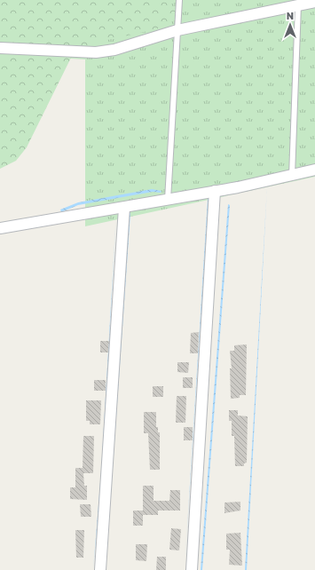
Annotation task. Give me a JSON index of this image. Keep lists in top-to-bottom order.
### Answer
{
  "north": "top"
}
